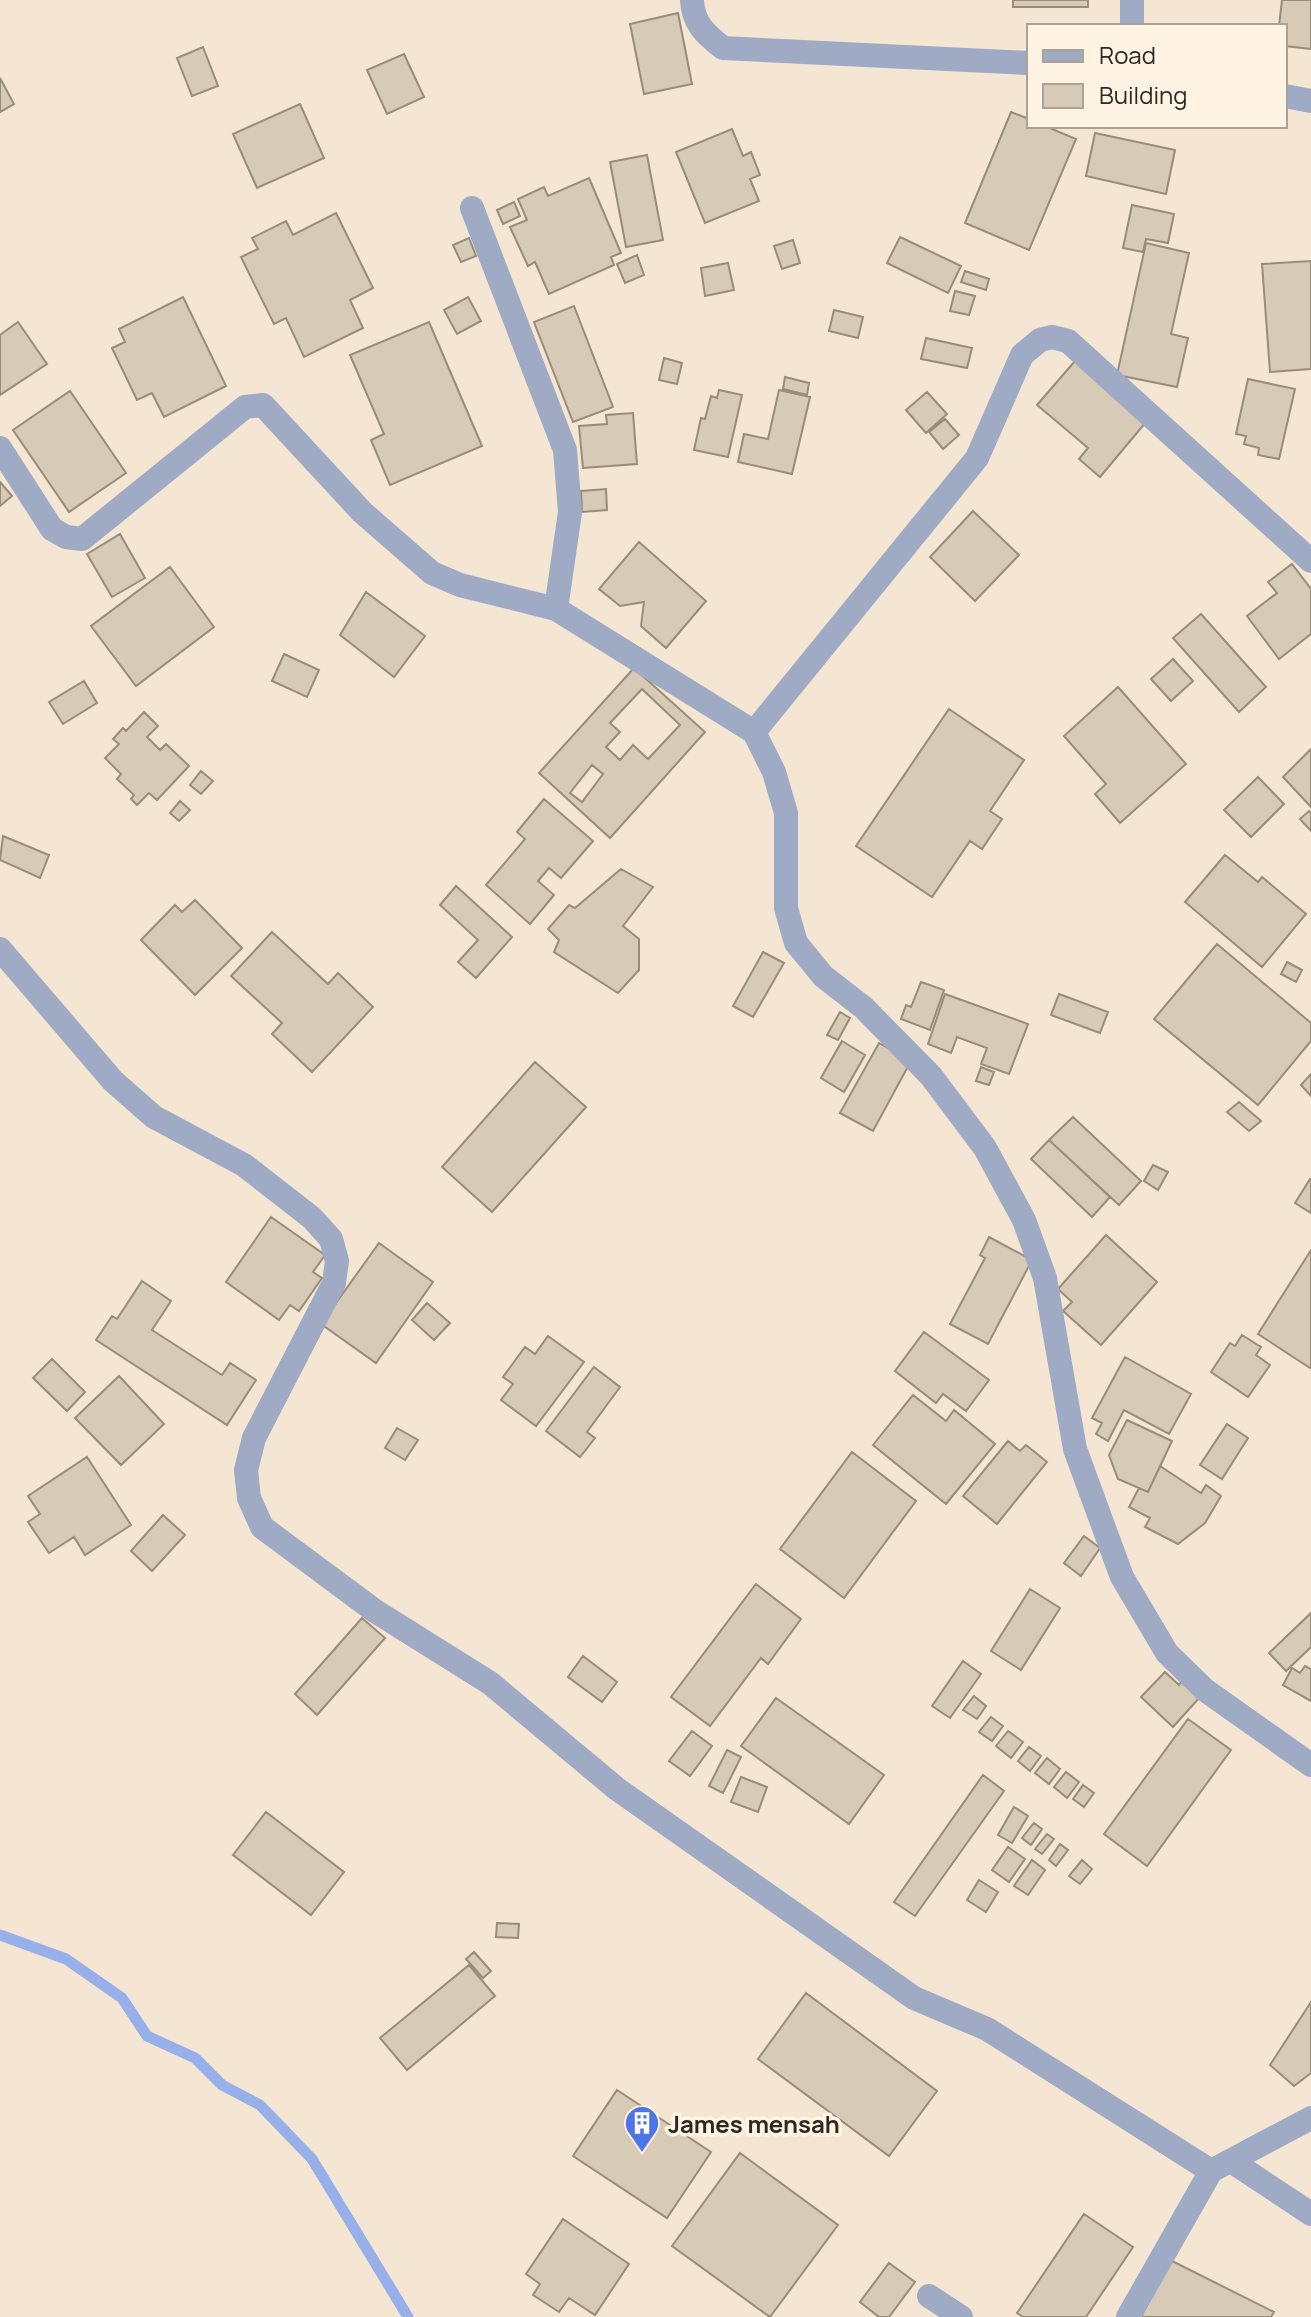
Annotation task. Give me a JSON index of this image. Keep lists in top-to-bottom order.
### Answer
{
  "places": {
    "building": ["James mensah"]
  },
  "legend": ["Road", "Building"]
}
